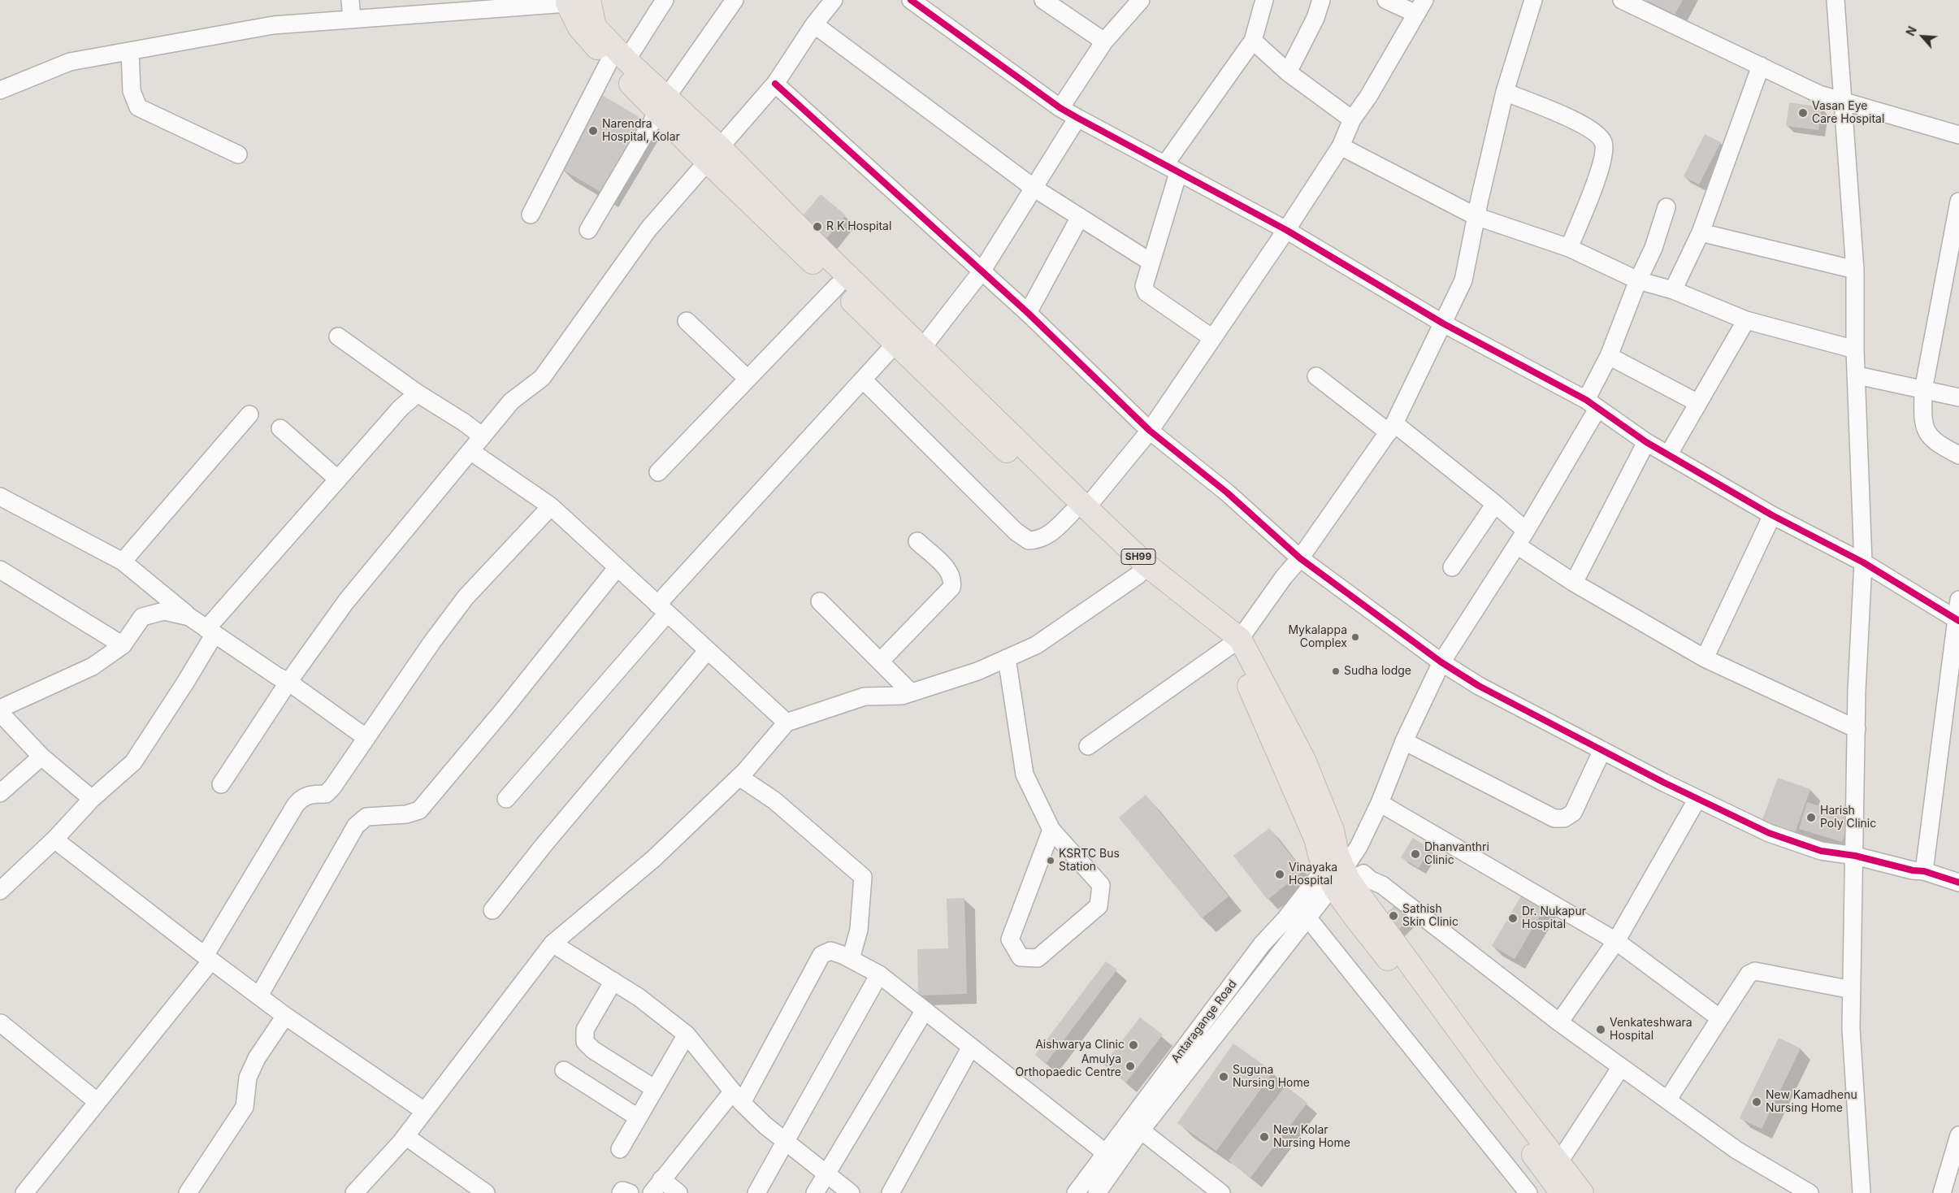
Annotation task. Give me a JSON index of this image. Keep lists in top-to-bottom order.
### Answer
{
  "streets": {
    "main road": ["SH99"],
    "street": ["Antaragange Road"]
  },
  "crossings": [
    ["SH99", "Antaragange Road"]
  ],
  "places": [
    "Vasan Eye Care Hospital",
    "Narendra Hospital, Kolar",
    "R K Hospital",
    "Mykalappa Complex",
    "Sudha lodge",
    "Harish Poly Clinic",
    "Dhanvanthri Clinic",
    "KSRTC Bus Station",
    "Vinayaka Hospital",
    "Sathish Skin Clinic",
    "Dr. Nukapur Hospital",
    "Venkateshwara Hospital",
    "Aishwarya Clinic",
    "Amulya Orthopaedic Centre",
    "Suguna Nursing Home",
    "New Kamadhenu Nursing Home",
    "New Kolar Nursing Home"
  ],
  "north": "top left"
}
